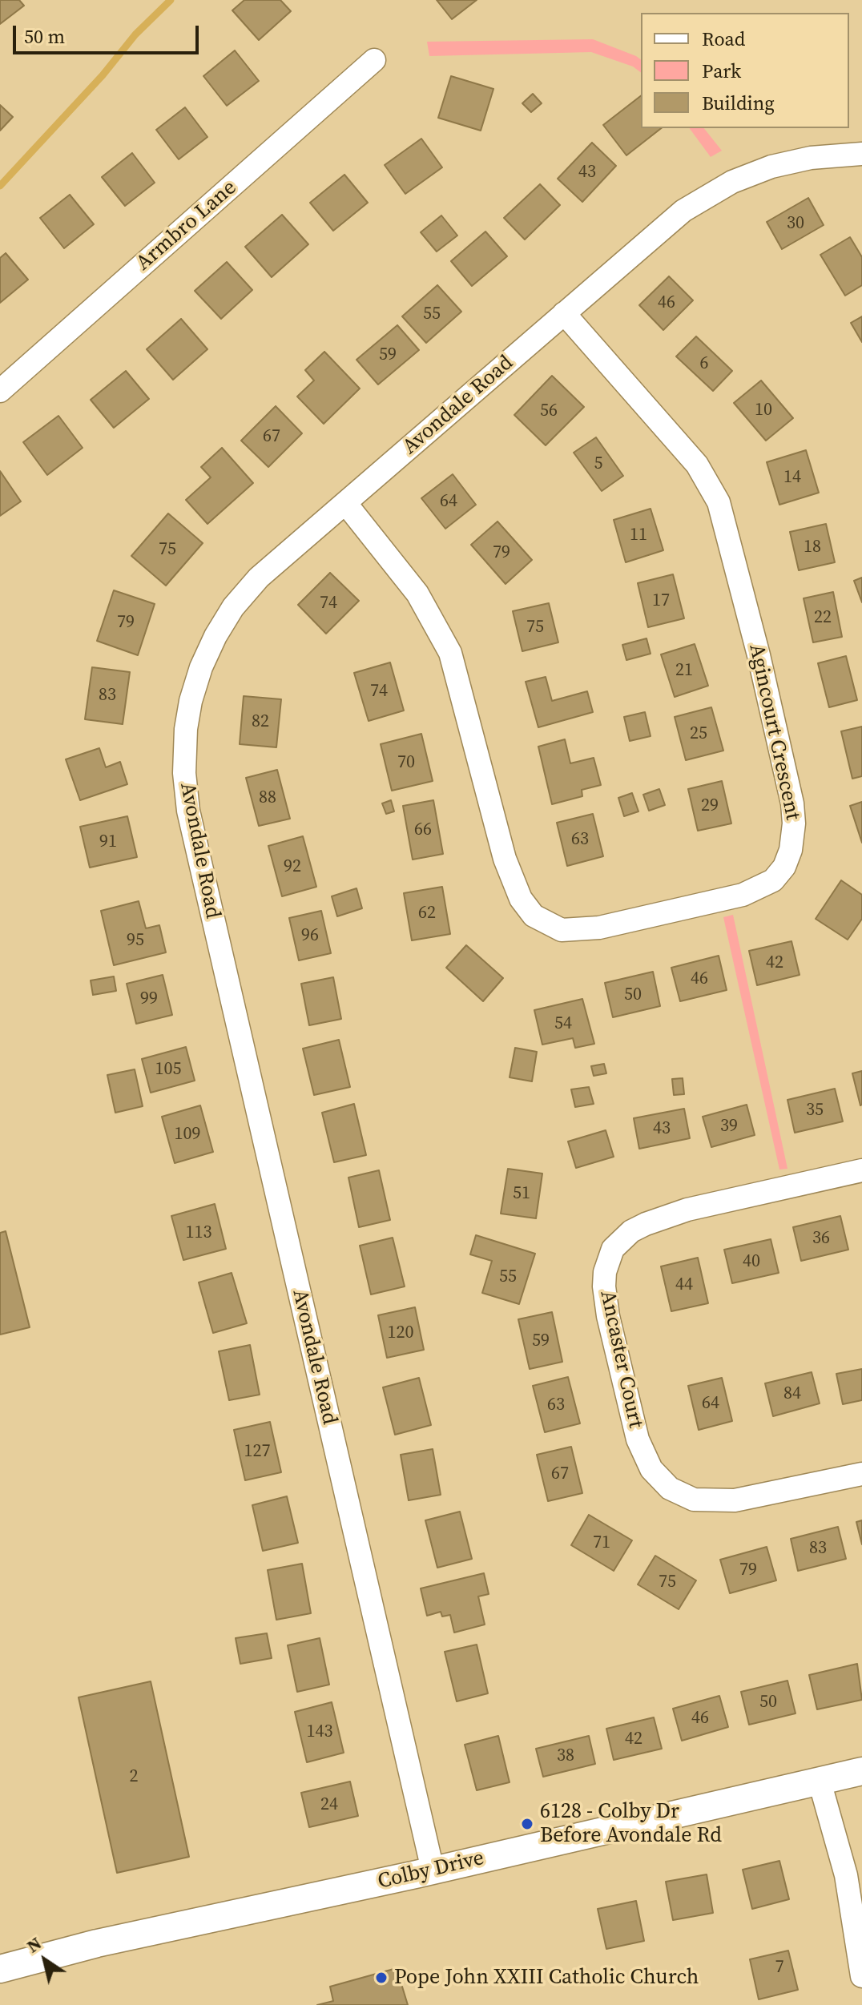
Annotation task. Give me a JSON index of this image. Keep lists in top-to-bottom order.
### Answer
{
  "streets": {
    "street": [
      "Armbro Lane",
      "Avondale Road",
      "Agincourt Crescent",
      "Ancaster Court",
      "Colby Drive"
    ]
  },
  "crossings": [
    ["Avondale Road", "Agincourt Crescent"],
    ["Avondale Road", "Colby Drive"]
  ],
  "places": ["6128 - Colby Dr Before Avondale Rd", "Pope John XXIII Catholic Church"],
  "house_numbers": [
    "43",
    "30",
    "46",
    "55",
    "59",
    "6",
    "10",
    "56",
    "67",
    "5",
    "14",
    "64",
    "11",
    "18",
    "75",
    "79",
    "17",
    "74",
    "22",
    "79",
    "75",
    "21",
    "74",
    "83",
    "82",
    "25",
    "70",
    "88",
    "29",
    "66",
    "63",
    "91",
    "92",
    "62",
    "96",
    "95",
    "42",
    "46",
    "50",
    "99",
    "54",
    "105",
    "35",
    "39",
    "43",
    "109",
    "51",
    "113",
    "36",
    "40",
    "55",
    "44",
    "120",
    "59",
    "84",
    "64",
    "63",
    "127",
    "67",
    "71",
    "83",
    "79",
    "75",
    "50",
    "46",
    "143",
    "42",
    "38",
    "2",
    "24",
    "7"
  ],
  "legend": ["Road", "Park", "Building"],
  "scale_bar": "50 m",
  "north": "top left"
}
